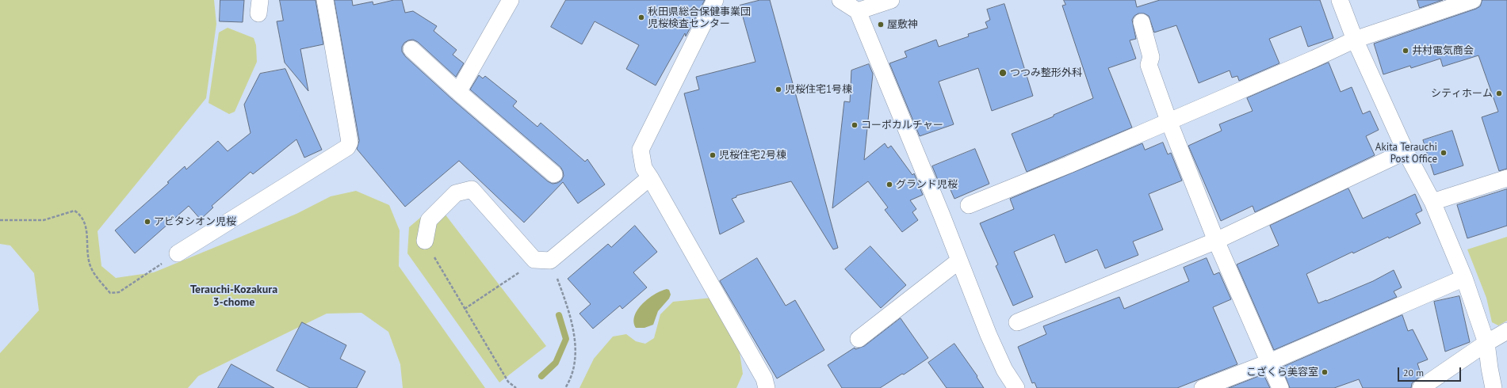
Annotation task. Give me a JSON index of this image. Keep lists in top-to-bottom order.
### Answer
{
  "districts": ["Terauchi-Kozakura 3-chome"],
  "places": [
    "秋田県総合保健事業団 児桜検査センター",
    "屋敷神",
    "井村電気商会",
    "つつみ整形外科",
    "児桜住宅1号棟",
    "シティホーム",
    "コーポカルチャー",
    "Akita Terauchi Post Office",
    "児桜住宅2号棟",
    "グランド児桜",
    "アビタシオン児桜",
    "こざくら美容室"
  ],
  "scale_bar": "20 m"
}
